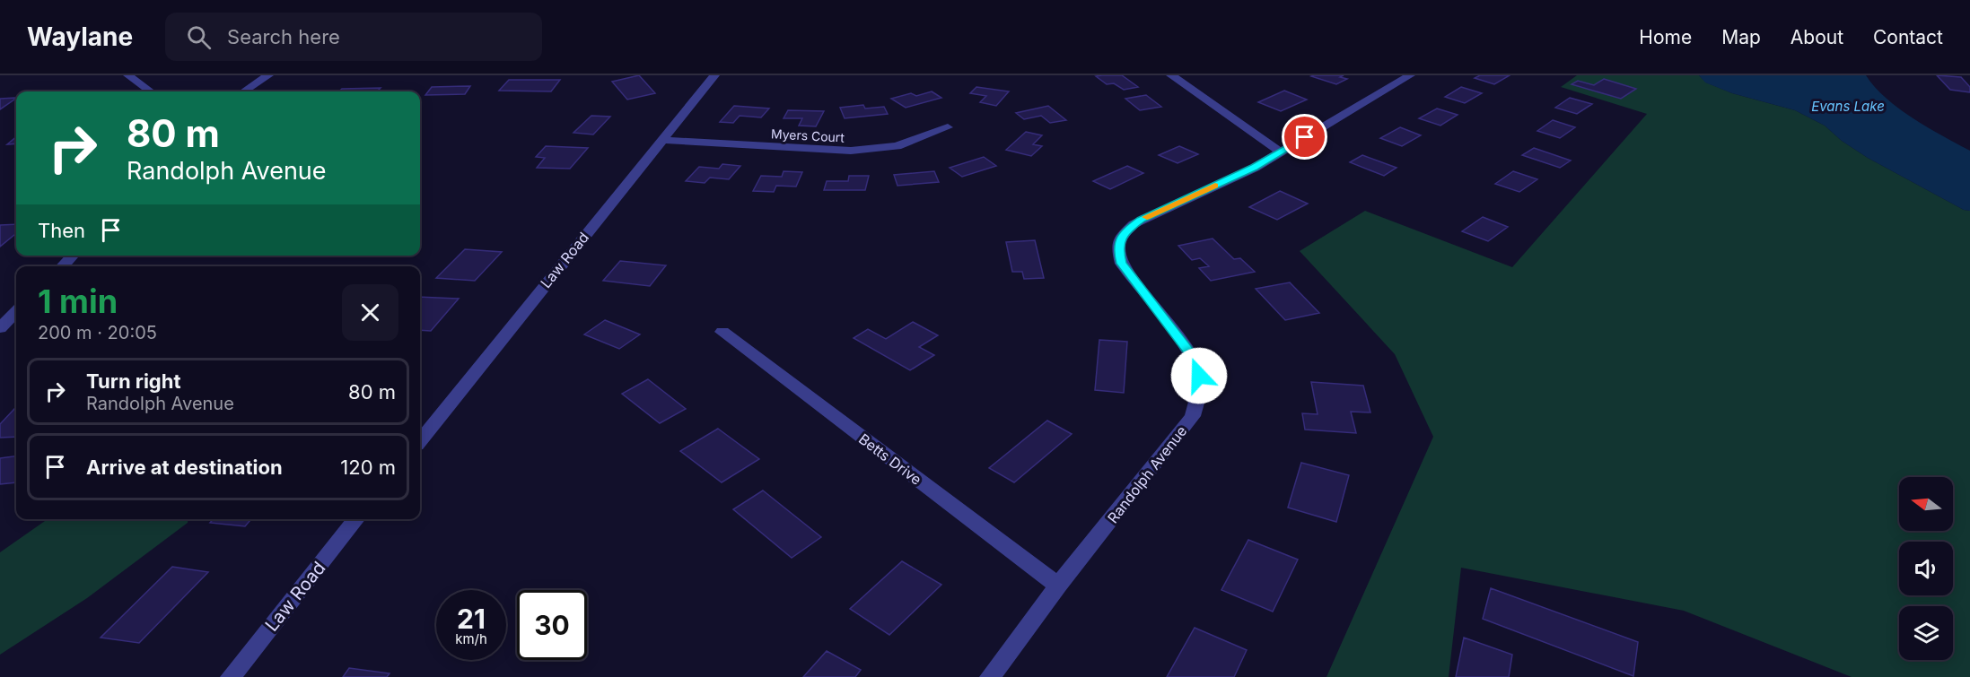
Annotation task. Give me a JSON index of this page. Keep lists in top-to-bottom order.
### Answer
{
  "streets": {
    "street": [
      "Myers Court",
      "Law Road",
      "Betts Drive",
      "Randolph Avenue"
    ]
  },
  "crossings": [
    ["Myers Court", "Law Road"],
    ["Betts Drive", "Randolph Avenue"]
  ],
  "water": ["Evans Lake"],
  "north": "left",
  "page": {
    "header": "Waylane",
    "search": "Search here",
    "nav": [
      "Home",
      "Map",
      "About",
      "Contact"
    ],
    "turn": ["80 m", "Randolph Avenue"],
    "then": "Then",
    "heading": ["1 min", "200 m · 20:05"],
    "list": [
      {
        "name": "Turn right",
        "note": "Randolph Avenue",
        "value": "80 m"
      },
      {
        "name": "Arrive at destination",
        "value": "120 m"
      }
    ],
    "speed": "21 km/h",
    "limit": "30"
  }
}
